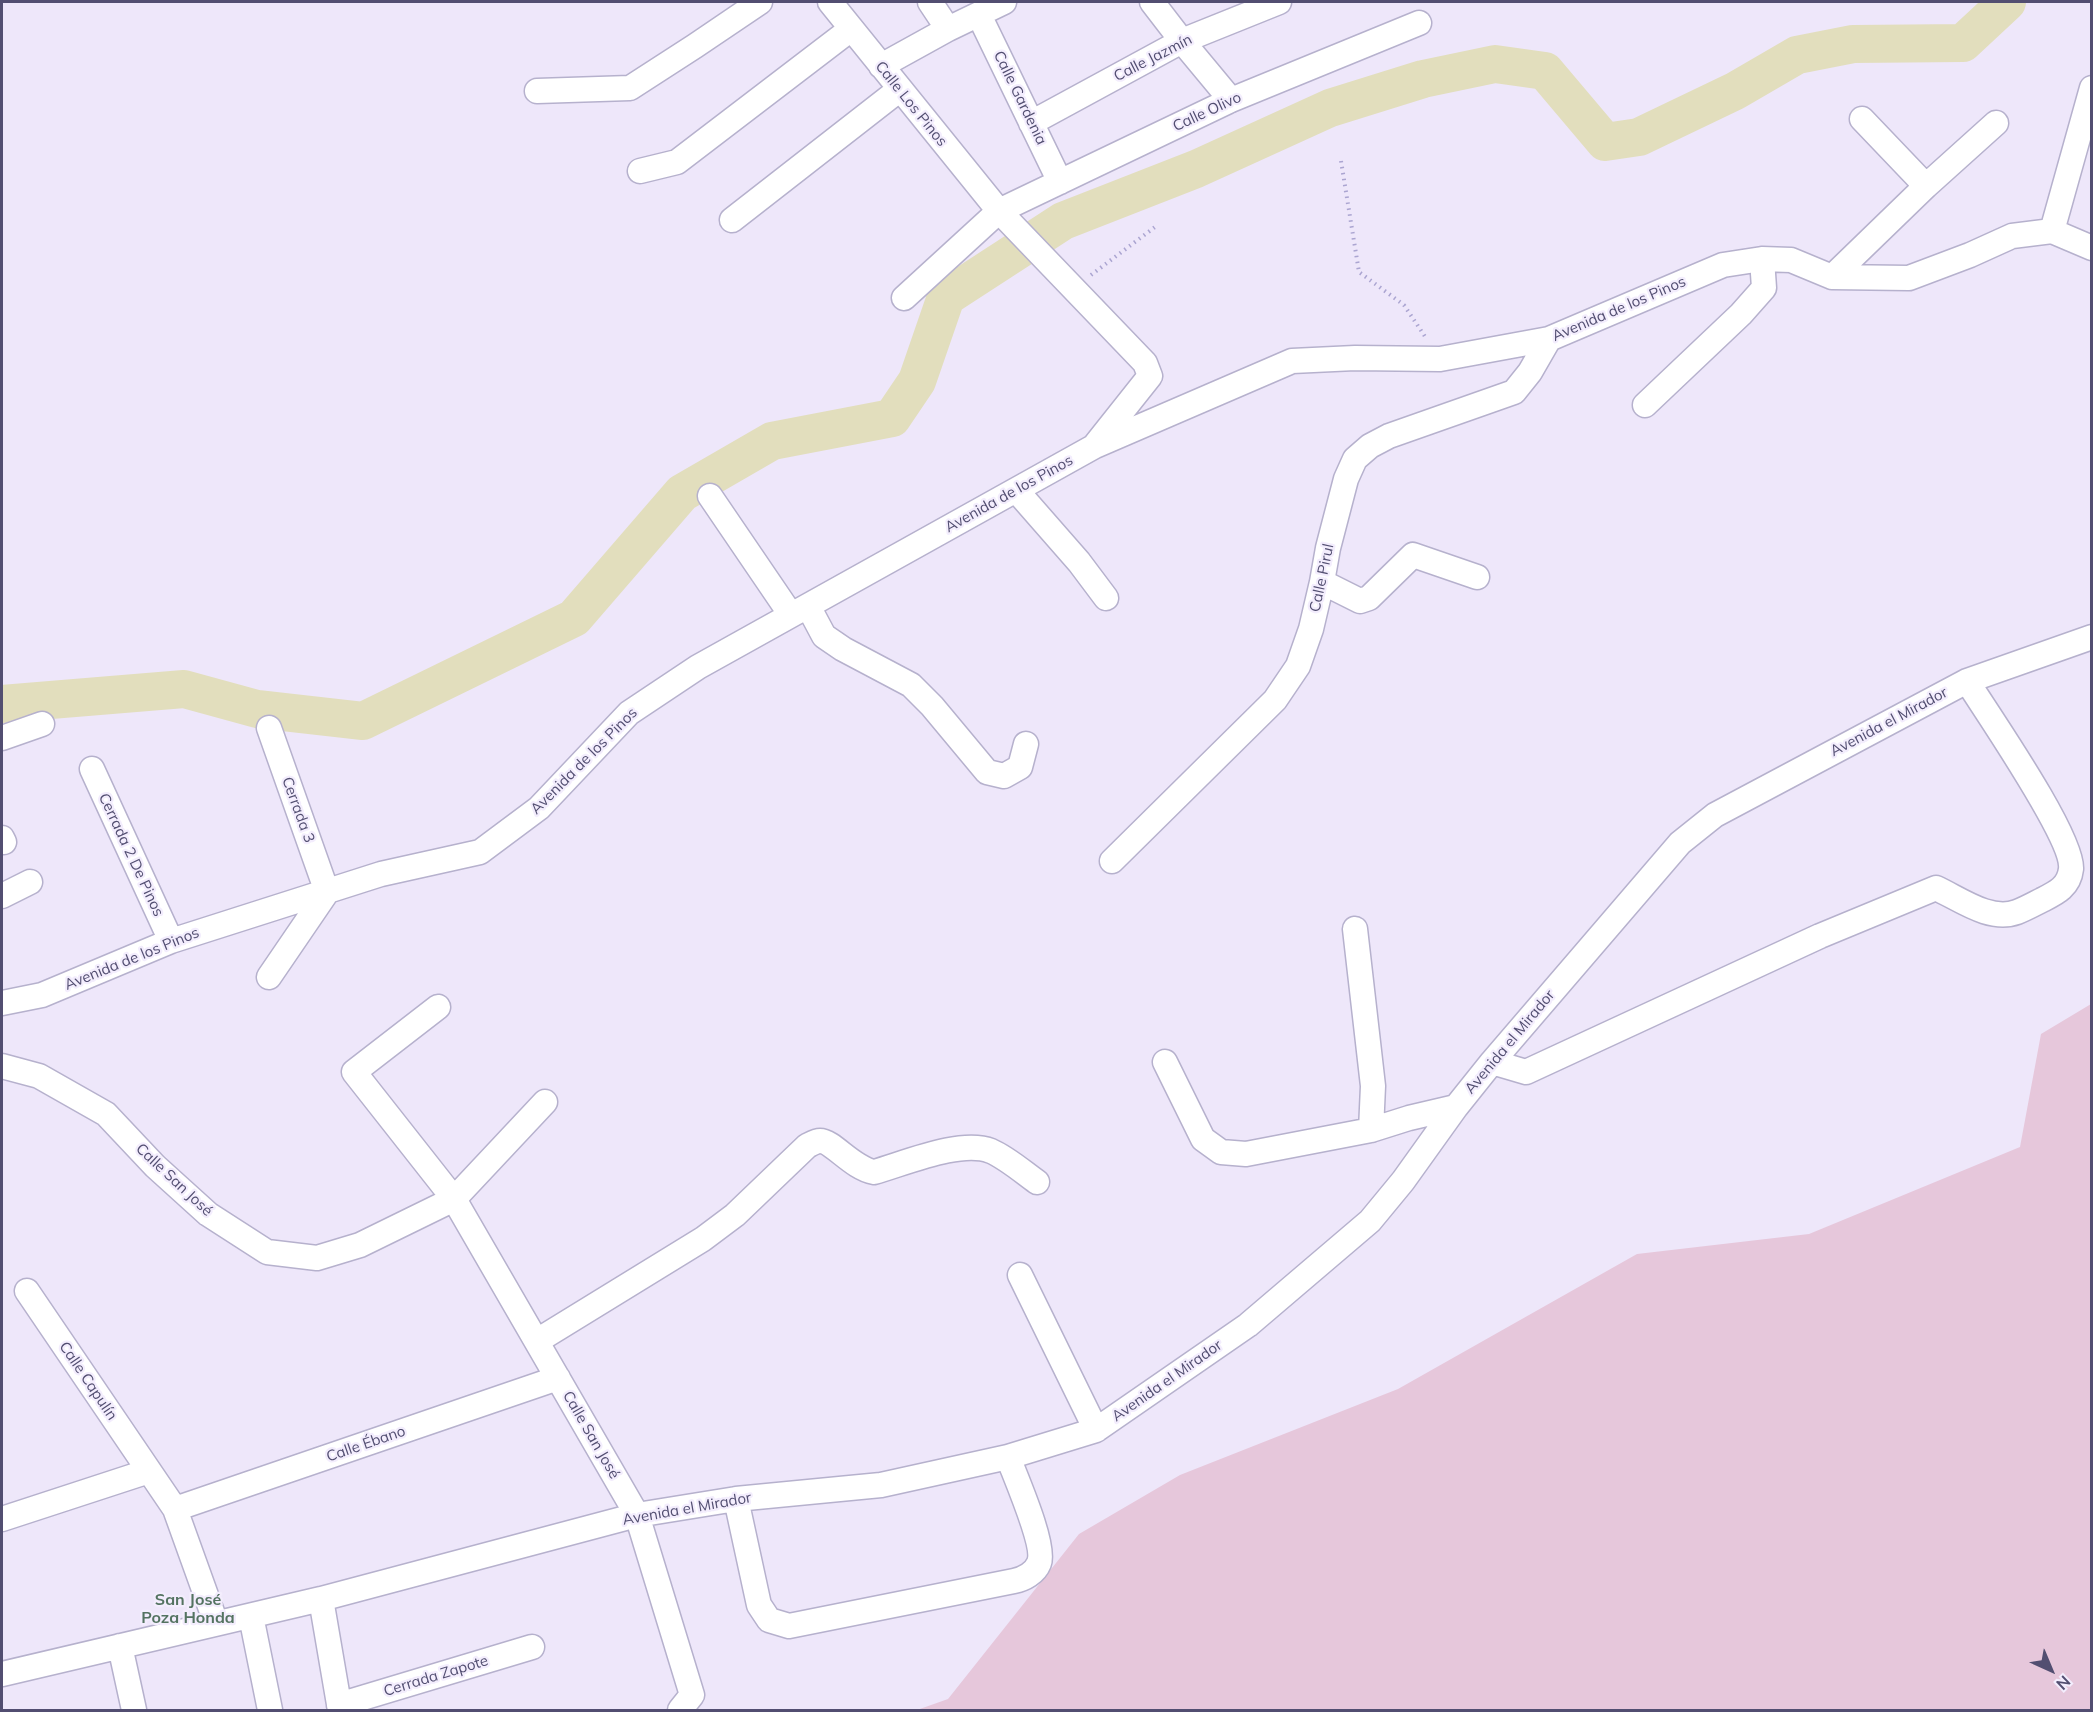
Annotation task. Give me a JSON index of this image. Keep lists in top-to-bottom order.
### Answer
{
  "streets": {
    "street": [
      "Calle Jazmín",
      "Calle Gardenia",
      "Calle Los Pinos",
      "Calle Olivo",
      "Avenida de los Pinos",
      "Calle Pirul",
      "Avenida el Mirador",
      "Cerrada 3",
      "Cerrada 2 De Pinos",
      "Calle San José",
      "Calle Capulín",
      "Calle Ébano",
      "Cerrada Zapote"
    ]
  },
  "crossings": [
    ["Calle Jazmín", "Calle Gardenia"],
    ["Calle Gardenia", "Calle Olivo"],
    ["Calle Los Pinos", "Calle Olivo"],
    ["Calle Los Pinos", "Avenida de los Pinos"],
    ["Avenida de los Pinos", "Calle Pirul"],
    ["Avenida de los Pinos", "Cerrada 3"],
    ["Avenida de los Pinos", "Cerrada 2 De Pinos"],
    ["Avenida el Mirador", "Calle San José"],
    ["Avenida el Mirador", "Calle Capulín"],
    ["Calle San José", "Calle Ébano"],
    ["Calle Capulín", "Calle Ébano"]
  ],
  "districts": ["San José Poza Honda"],
  "north": "bottom right"
}
